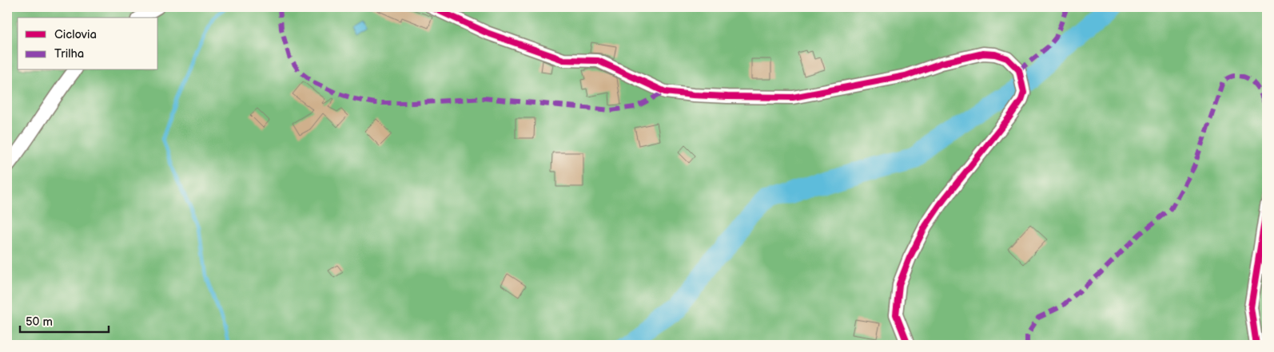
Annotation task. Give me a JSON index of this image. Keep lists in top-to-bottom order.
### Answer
{
  "legend": ["Ciclovia", "Trilha"],
  "scale_bar": "50 m"
}
